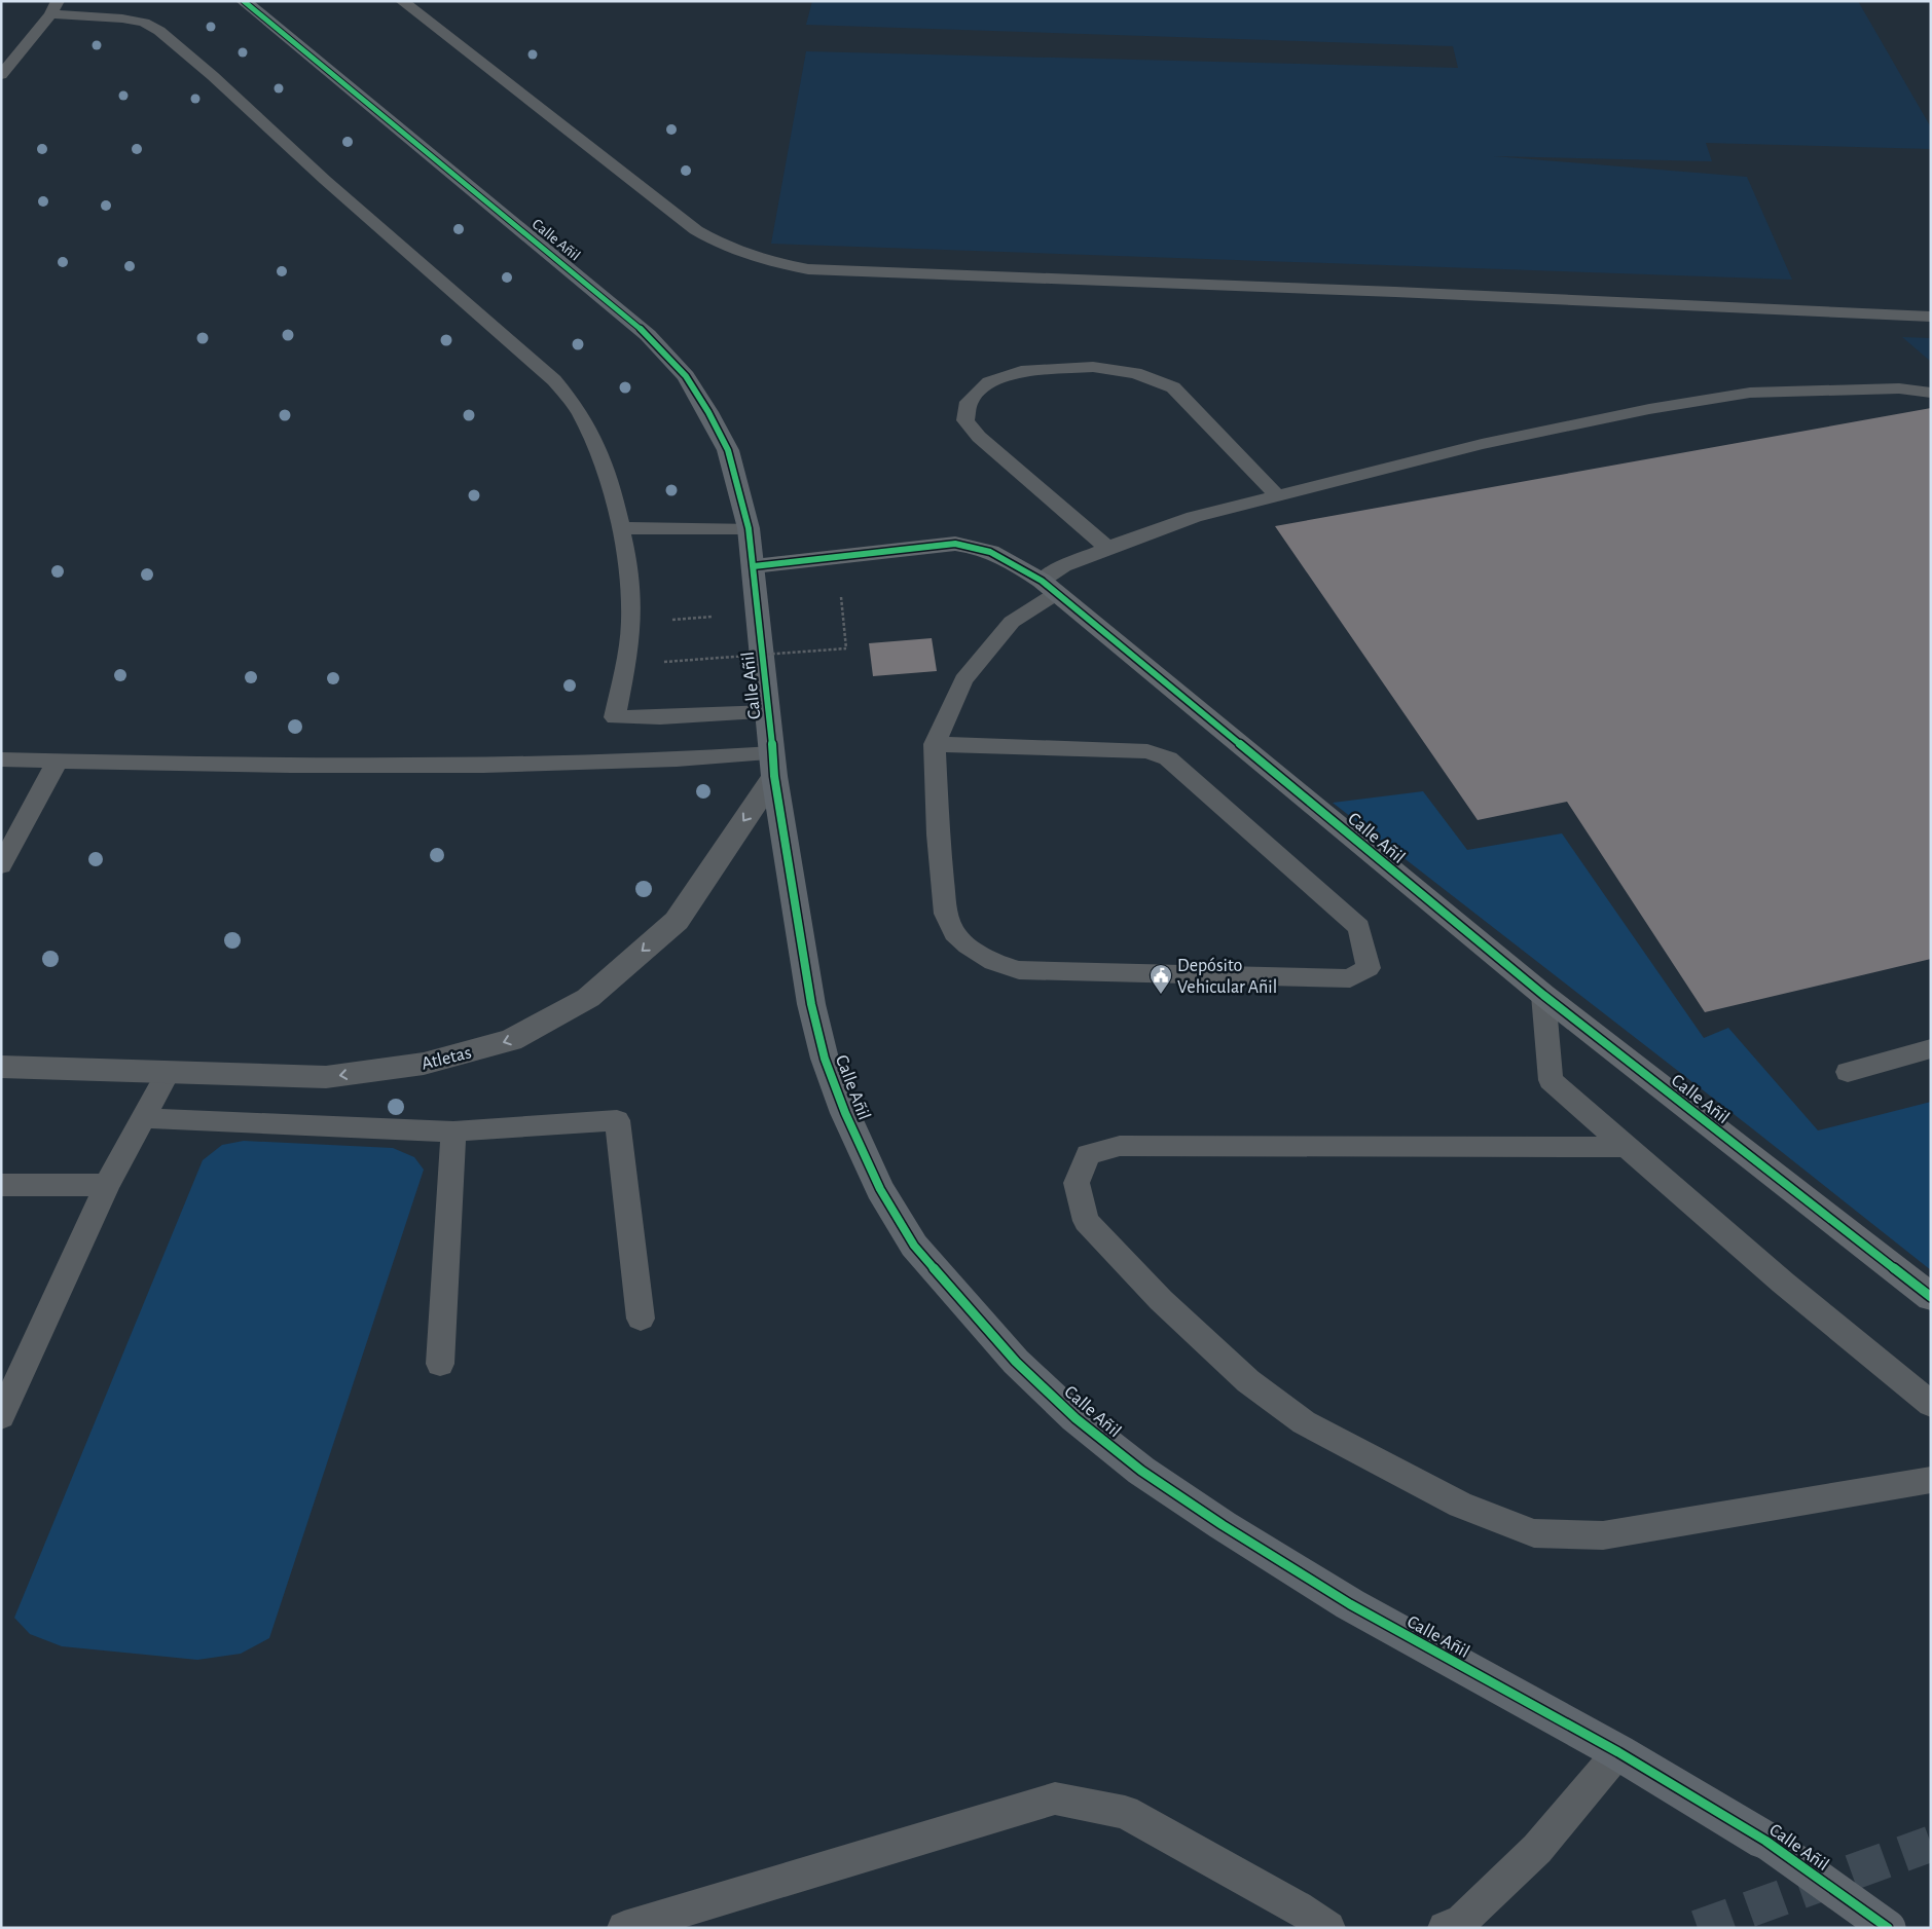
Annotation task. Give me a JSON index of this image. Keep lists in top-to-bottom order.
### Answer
{
  "streets": {
    "main road": ["Calle Añil"],
    "street": ["Atletas"]
  },
  "crossings": [
    ["Calle Añil", "Atletas"]
  ],
  "one_way": ["Atletas"],
  "places": {
    "public building": ["Depósito Vehicular Añil"]
  }
}
